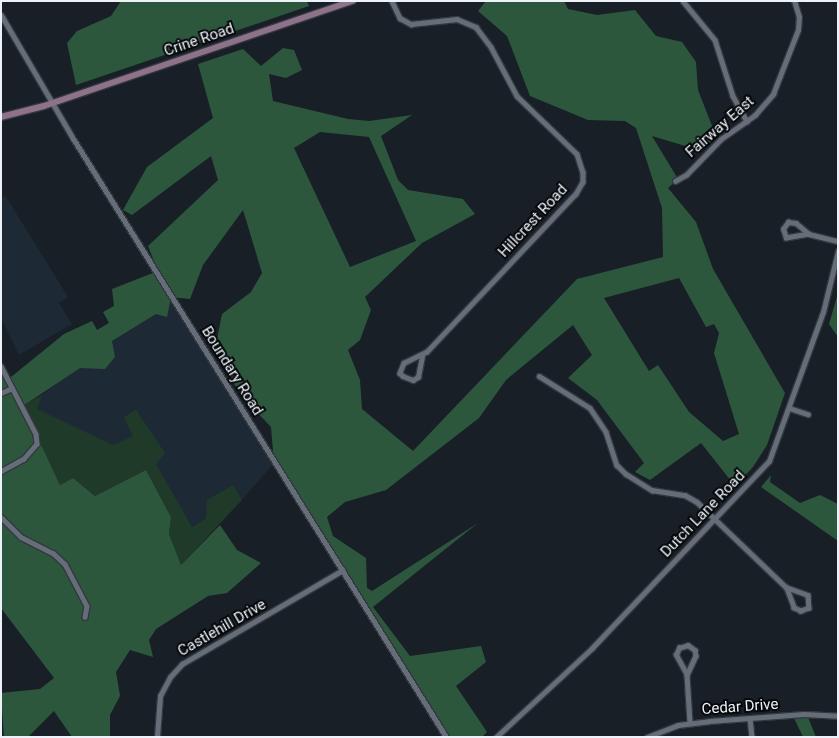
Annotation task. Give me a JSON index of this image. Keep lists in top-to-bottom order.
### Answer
{
  "streets": {
    "main road": ["Crine Road"],
    "street": [
      "Fairway East",
      "Hillcrest Road",
      "Boundary Road",
      "Dutch Lane Road",
      "Castlehill Drive",
      "Cedar Drive"
    ]
  },
  "crossings": [
    ["Crine Road", "Boundary Road"],
    ["Boundary Road", "Castlehill Drive"]
  ]
}
